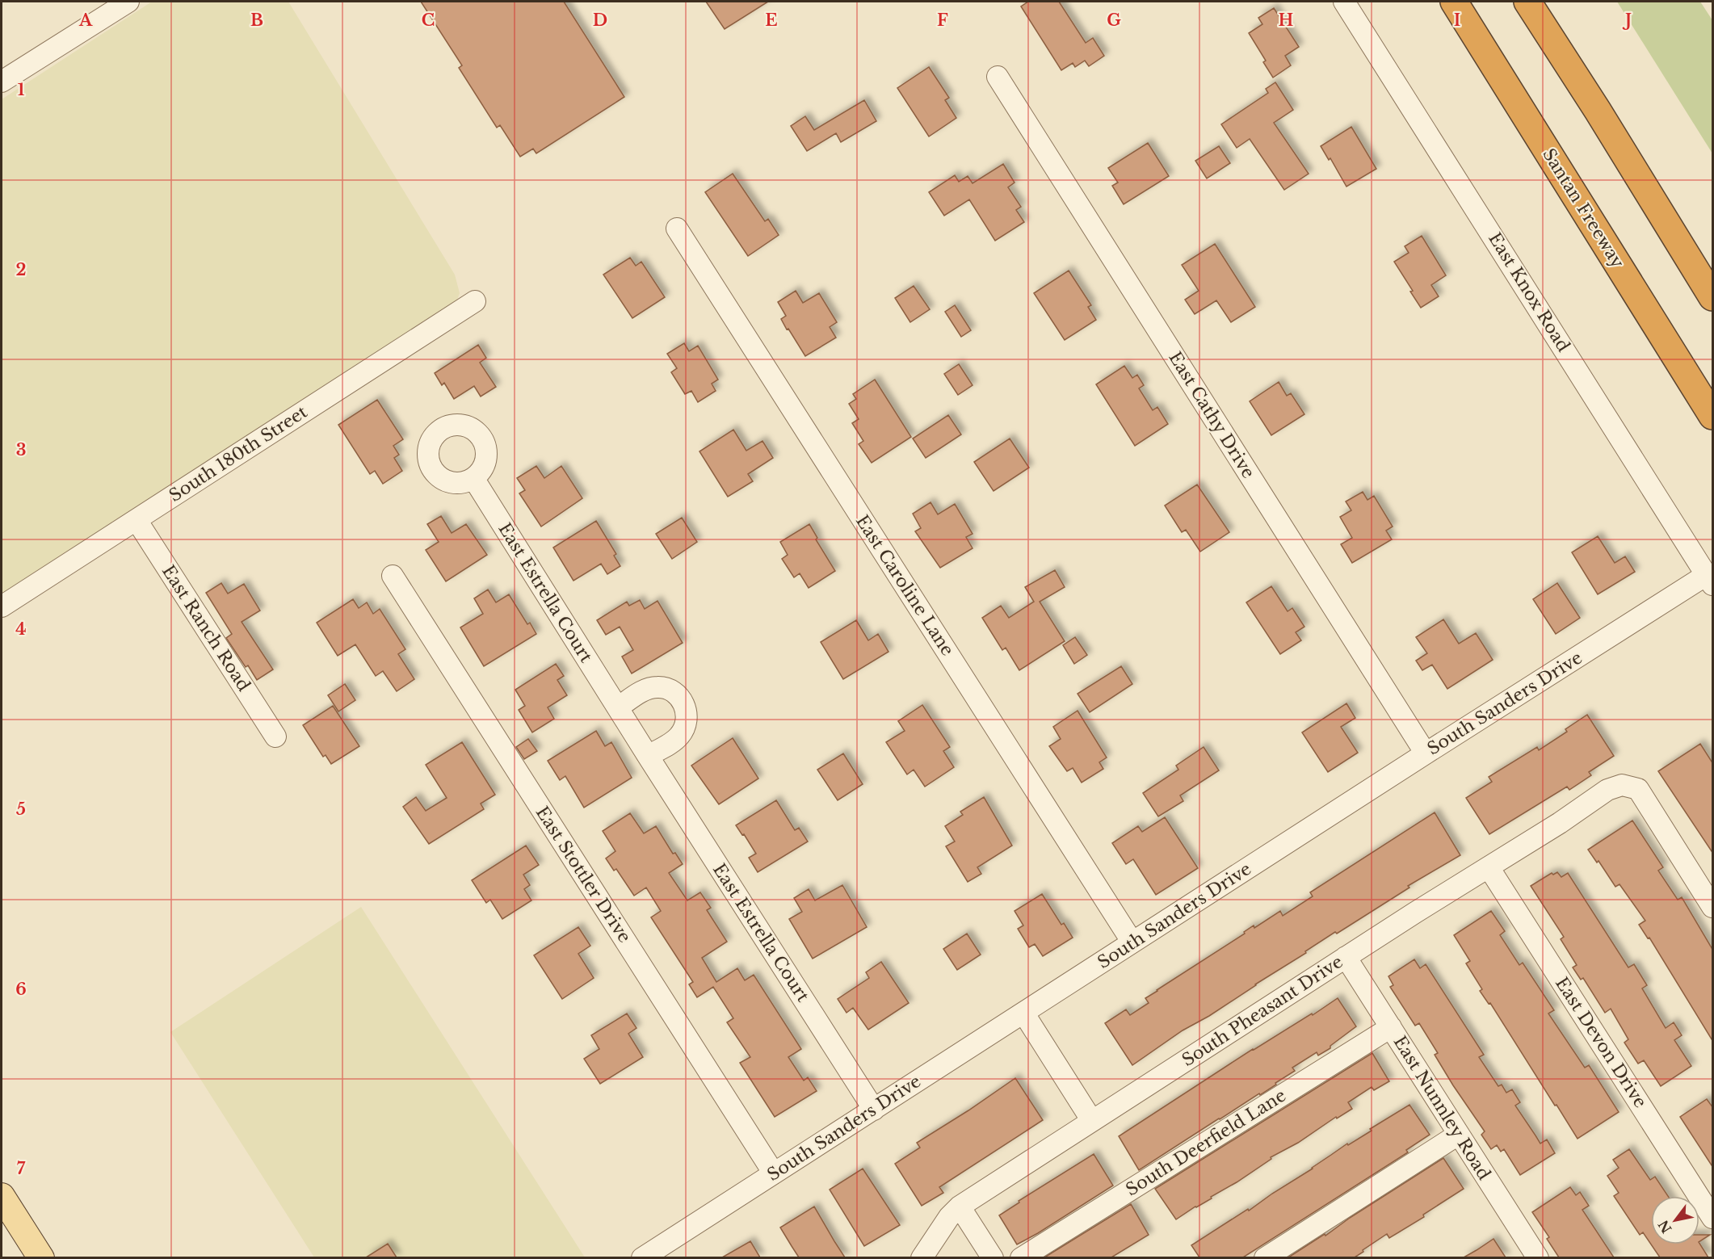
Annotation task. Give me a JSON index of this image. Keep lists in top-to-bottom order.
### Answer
{
  "streets": {
    "highway": ["Santan Freeway"],
    "street": [
      "East Knox Road",
      "East Cathy Drive",
      "South 180th Street",
      "East Caroline Lane",
      "East Estrella Court",
      "East Ranch Road",
      "South Sanders Drive",
      "East Stottler Drive",
      "South Pheasant Drive",
      "East Devon Drive",
      "East Nunnley Road",
      "South Deerfield Lane"
    ]
  },
  "crossings": [
    ["East Knox Road", "South Sanders Drive"],
    ["East Cathy Drive", "South Sanders Drive"],
    ["South 180th Street", "East Ranch Road"],
    ["East Caroline Lane", "South Sanders Drive"],
    ["East Estrella Court", "South Sanders Drive"],
    ["South Sanders Drive", "East Stottler Drive"],
    ["South Pheasant Drive", "East Devon Drive"],
    ["South Pheasant Drive", "East Nunnley Road"],
    ["East Nunnley Road", "South Deerfield Lane"]
  ],
  "north": "bottom left",
  "grid": {
    "columns": [
      "A",
      "B",
      "C",
      "D",
      "E",
      "F",
      "G",
      "H",
      "I",
      "J"
    ],
    "rows": [
      "1",
      "2",
      "3",
      "4",
      "5",
      "6",
      "7"
    ]
  }
}
